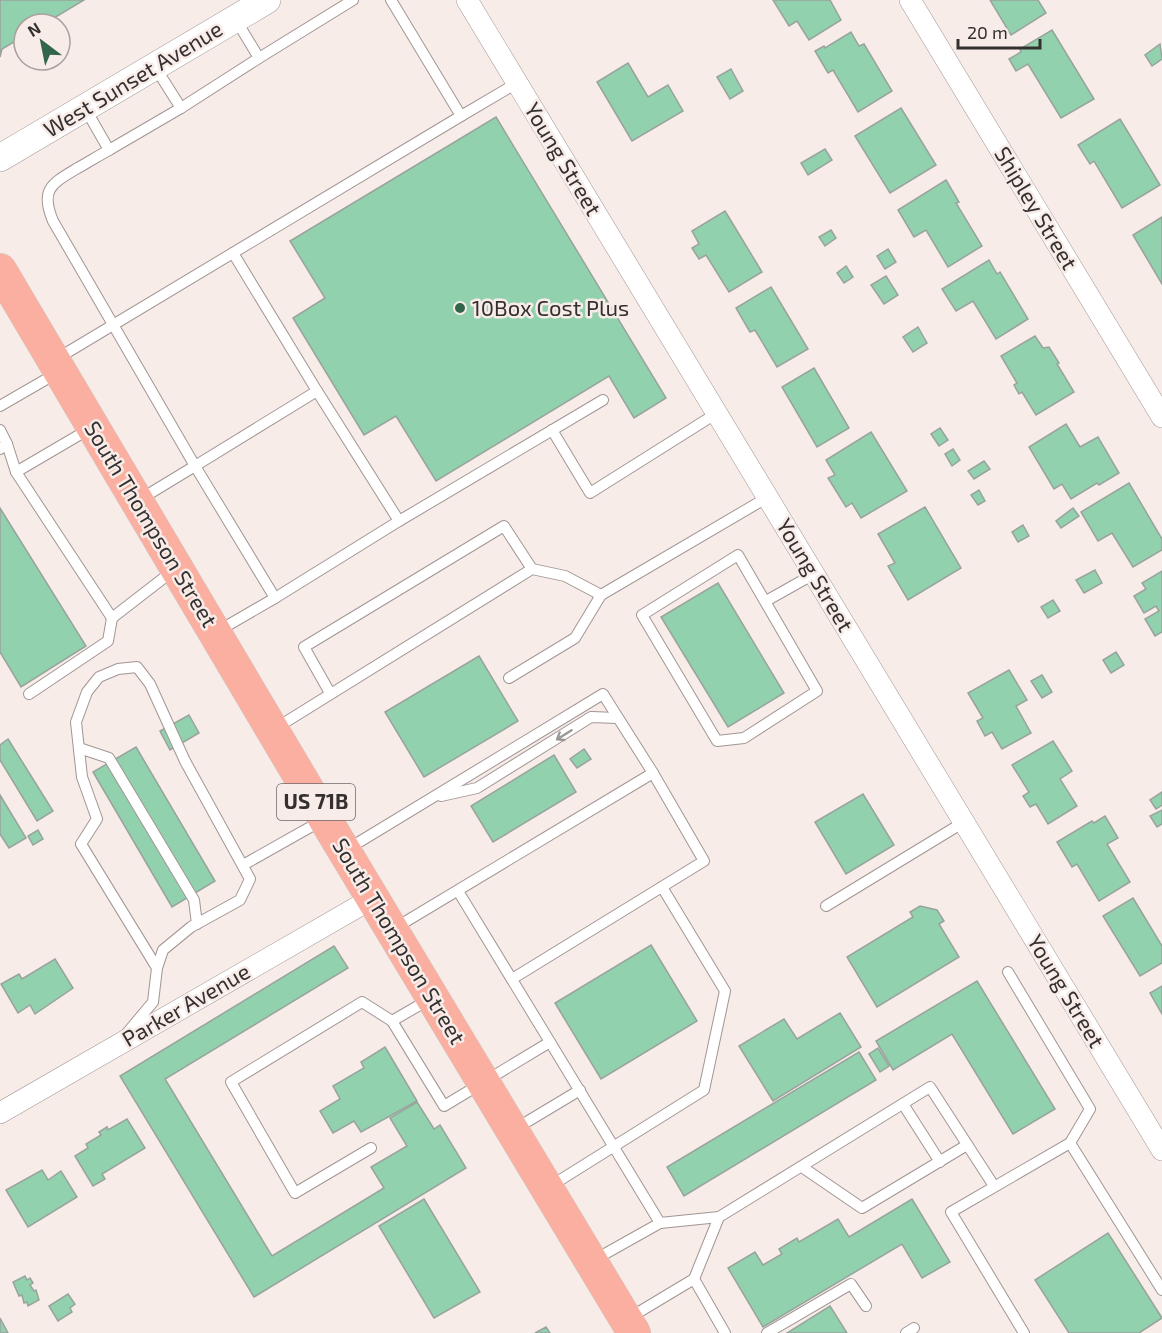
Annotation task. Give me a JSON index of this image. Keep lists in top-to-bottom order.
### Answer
{
  "streets": {
    "highway": ["South Thompson Street", "US 71B"],
    "street": [
      "West Sunset Avenue",
      "Young Street",
      "Shipley Street",
      "Parker Avenue"
    ]
  },
  "crossings": [
    ["South Thompson Street", "Parker Avenue"]
  ],
  "places": ["10Box Cost Plus"],
  "scale_bar": "20 m",
  "north": "top left"
}
